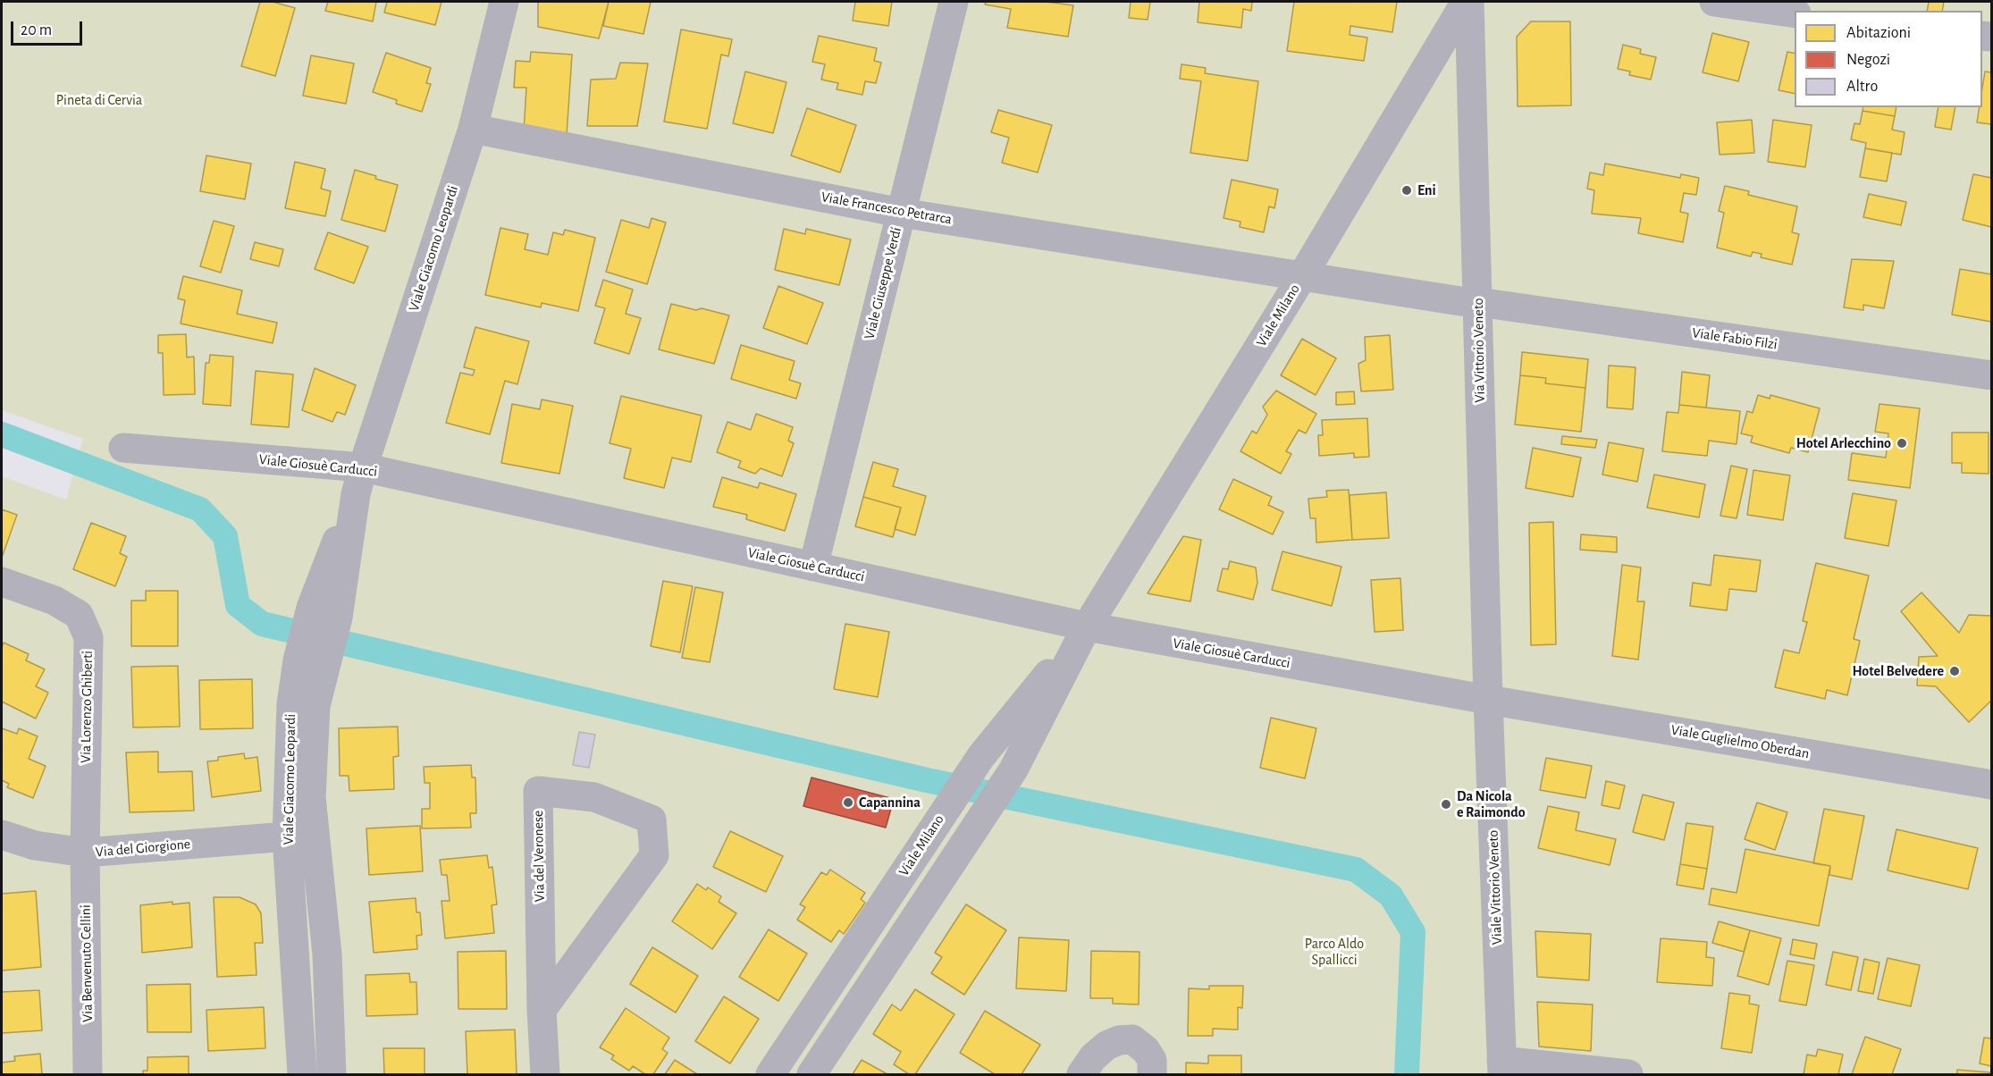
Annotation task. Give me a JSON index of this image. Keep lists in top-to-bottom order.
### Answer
{
  "streets": {
    "street": [
      "Viale Francesco Petrarca",
      "Viale Giacomo Leopardi",
      "Viale Giuseppe Verdi",
      "Viale Milano",
      "Viale Fabio Filzi",
      "Via Vittorio Veneto",
      "Viale Giosuè Carducci",
      "Via Lorenzo Ghiberti",
      "Viale Guglielmo Oberdan",
      "Via del Giorgione",
      "Via del Veronese",
      "Viale Vittorio Veneto",
      "Via Benvenuto Cellini"
    ]
  },
  "crossings": [
    ["Viale Francesco Petrarca", "Viale Giacomo Leopardi"],
    ["Viale Francesco Petrarca", "Viale Giuseppe Verdi"],
    ["Viale Francesco Petrarca", "Viale Milano"],
    ["Viale Francesco Petrarca", "Viale Fabio Filzi"],
    ["Viale Francesco Petrarca", "Via Vittorio Veneto"],
    ["Viale Giacomo Leopardi", "Viale Giosuè Carducci"],
    ["Viale Giacomo Leopardi", "Via del Giorgione"],
    ["Viale Giuseppe Verdi", "Viale Giosuè Carducci"],
    ["Viale Milano", "Via Vittorio Veneto"],
    ["Viale Milano", "Viale Giosuè Carducci"],
    ["Viale Fabio Filzi", "Via Vittorio Veneto"],
    ["Via Vittorio Veneto", "Viale Giosuè Carducci"],
    ["Via Vittorio Veneto", "Viale Guglielmo Oberdan"],
    ["Via Vittorio Veneto", "Viale Vittorio Veneto"],
    ["Viale Giosuè Carducci", "Viale Guglielmo Oberdan"],
    ["Viale Giosuè Carducci", "Viale Vittorio Veneto"],
    ["Via Lorenzo Ghiberti", "Via del Giorgione"],
    ["Via Lorenzo Ghiberti", "Via Benvenuto Cellini"],
    ["Viale Guglielmo Oberdan", "Viale Vittorio Veneto"],
    ["Via del Giorgione", "Via Benvenuto Cellini"]
  ],
  "parks": ["Pineta di Cervia", "Parco Aldo Spallicci"],
  "places": [
    "Eni",
    "Hotel Arlecchino",
    "Hotel Belvedere",
    "Capannina",
    "Da Nicola e Raimondo"
  ],
  "legend": ["Abitazioni", "Negozi", "Altro"],
  "scale_bar": "20 m"
}
